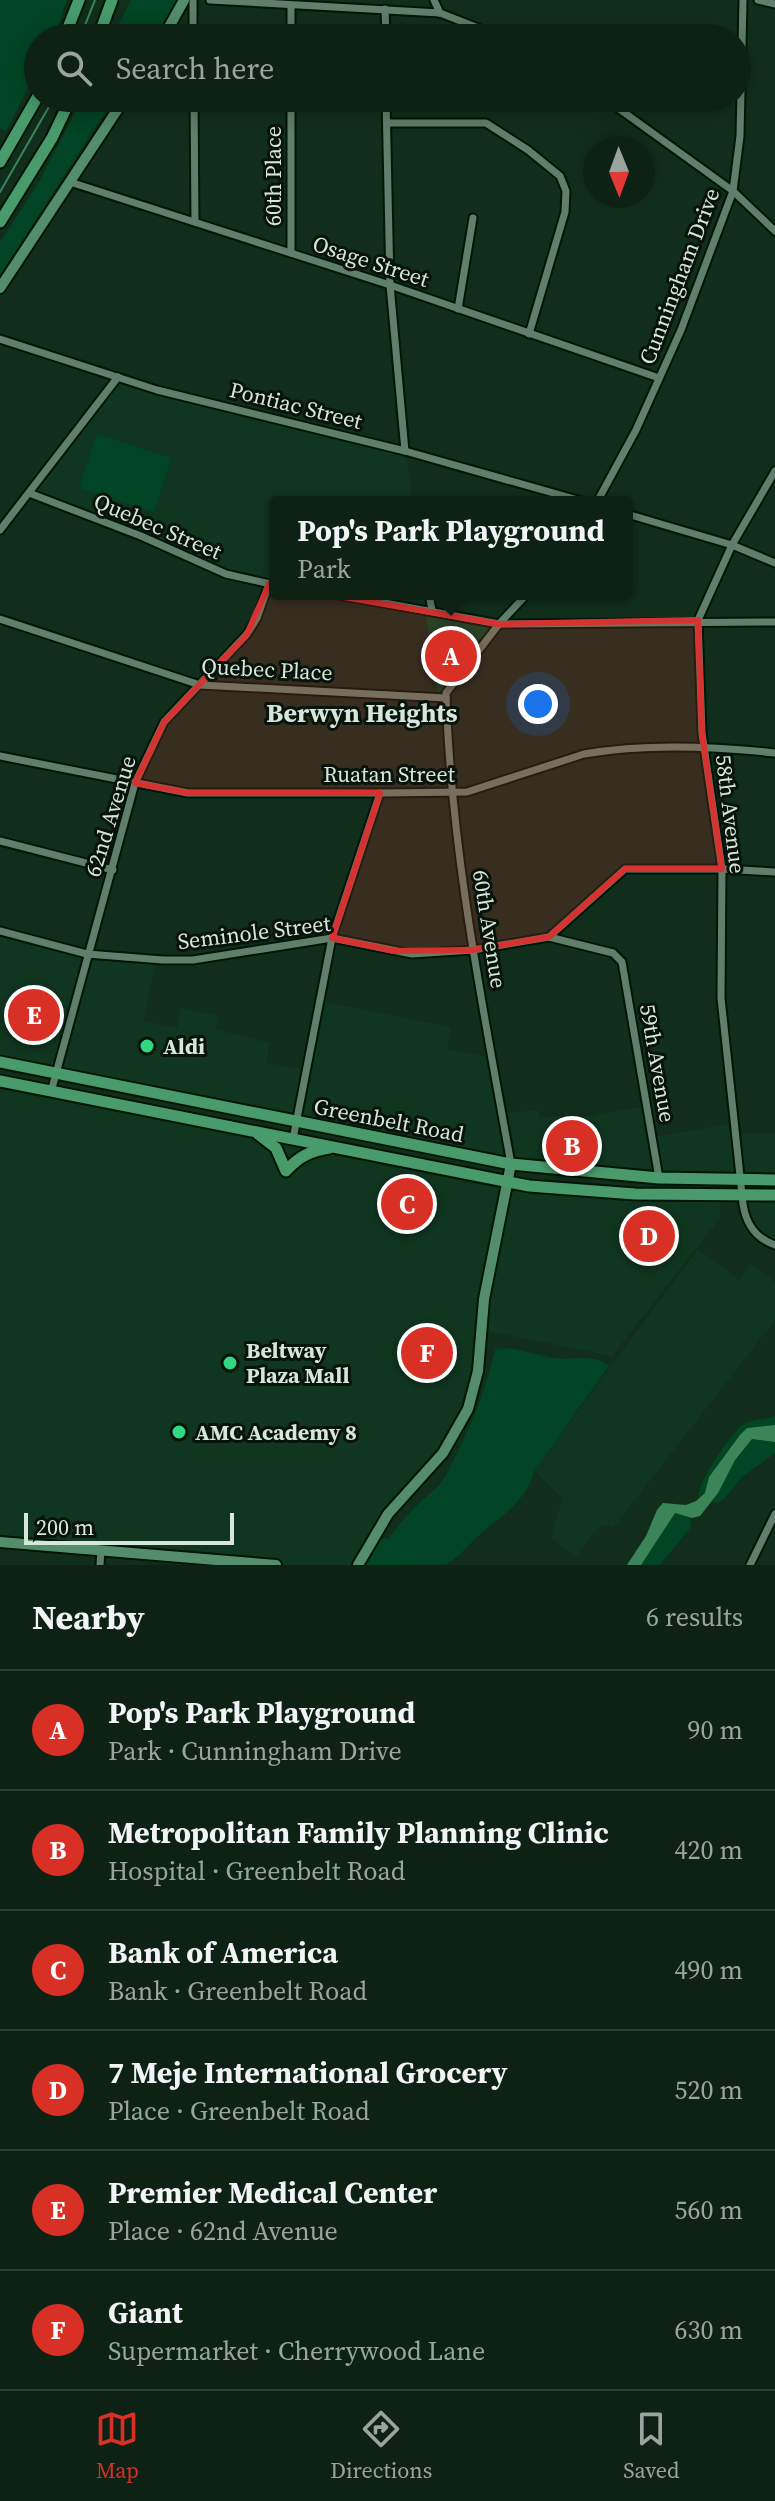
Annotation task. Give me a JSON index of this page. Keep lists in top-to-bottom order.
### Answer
{
  "streets": {
    "main road": ["Greenbelt Road"],
    "street": [
      "60th Place",
      "Osage Street",
      "Cunningham Drive",
      "Pontiac Street",
      "Quebec Street",
      "Quebec Place",
      "Ruatan Street",
      "58th Avenue",
      "62nd Avenue",
      "60th Avenue",
      "Seminole Street",
      "59th Avenue"
    ]
  },
  "crossings": [
    ["60th Place", "Osage Street"],
    ["Osage Street", "Cunningham Drive"],
    ["Quebec Place", "62nd Avenue"],
    ["Quebec Place", "60th Avenue"],
    ["Ruatan Street", "58th Avenue"],
    ["Ruatan Street", "62nd Avenue"],
    ["Ruatan Street", "60th Avenue"],
    ["58th Avenue", "Greenbelt Road"],
    ["62nd Avenue", "Seminole Street"],
    ["62nd Avenue", "Greenbelt Road"],
    ["60th Avenue", "Seminole Street"],
    ["60th Avenue", "Greenbelt Road"],
    ["Seminole Street", "59th Avenue"],
    ["59th Avenue", "Greenbelt Road"]
  ],
  "districts": ["Berwyn Heights"],
  "places": ["Aldi", "Beltway Plaza Mall", "AMC Academy 8"],
  "scale_bar": "200 m",
  "north": "bottom",
  "page": {
    "search": "Search here",
    "popup": ["Pop's Park Playground", "Park"],
    "pins": [
      "A",
      "E",
      "B",
      "C",
      "D",
      "F"
    ],
    "scale": "200 m",
    "heading": ["Nearby", "6 results"],
    "list": [
      {
        "mark": "A",
        "name": "Pop's Park Playground",
        "note": "Park · Cunningham Drive",
        "value": "90 m"
      },
      {
        "mark": "B",
        "name": "Metropolitan Family Planning Clinic",
        "note": "Hospital · Greenbelt Road",
        "value": "420 m"
      },
      {
        "mark": "C",
        "name": "Bank of America",
        "note": "Bank · Greenbelt Road",
        "value": "490 m"
      },
      {
        "mark": "D",
        "name": "7 Meje International Grocery",
        "note": "Place · Greenbelt Road",
        "value": "520 m"
      },
      {
        "mark": "E",
        "name": "Premier Medical Center",
        "note": "Place · 62nd Avenue",
        "value": "560 m"
      },
      {
        "mark": "F",
        "name": "Giant",
        "note": "Supermarket · Cherrywood Lane",
        "value": "630 m"
      }
    ],
    "nav": ["Map", "Directions", "Saved"]
  }
}
